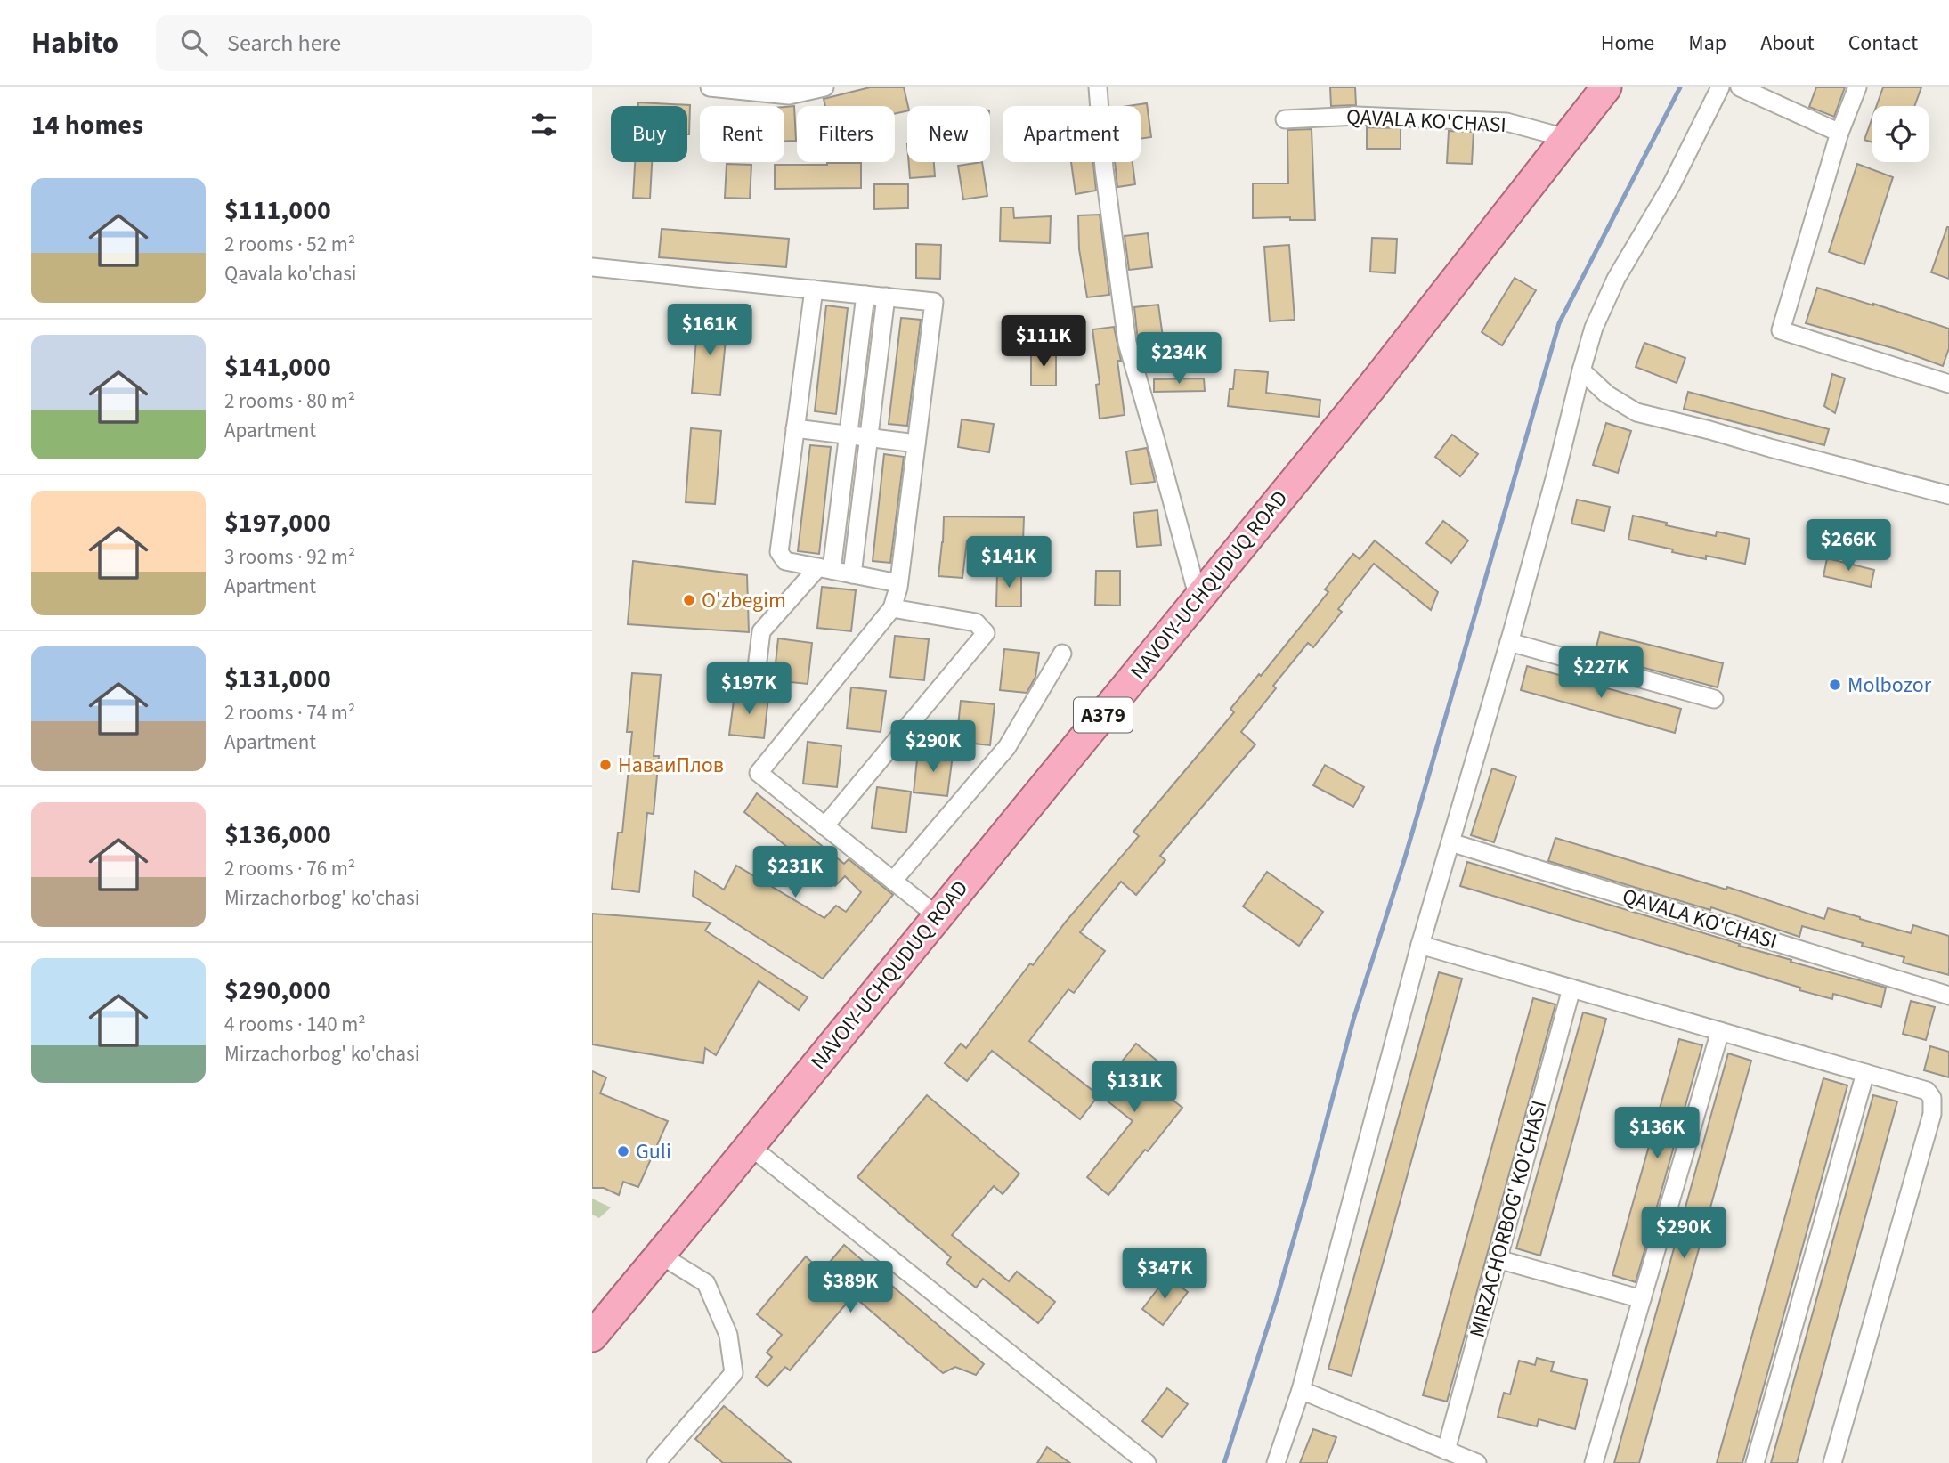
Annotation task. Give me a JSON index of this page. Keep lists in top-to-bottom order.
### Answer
{
  "streets": {
    "highway": ["NAVOIY-UCHQUDUQ ROAD", "A379"],
    "street": ["QAVALA KO'CHASI", "MIRZACHORBOG' KO'CHASI"]
  },
  "crossings": [
    ["QAVALA KO'CHASI", "NAVOIY-UCHQUDUQ ROAD"]
  ],
  "places": [
    "O'zbegim",
    "Molbozor",
    "НаваиПлов",
    "Guli"
  ],
  "page": {
    "header": "Habito",
    "search": "Search here",
    "nav": [
      "Home",
      "Map",
      "About",
      "Contact"
    ],
    "heading": "14 homes",
    "chip": [
      "Buy",
      "Rent",
      "Filters",
      "New",
      "Apartment"
    ],
    "list": [
      {
        "name": "$111,000",
        "note": "2 rooms · 52 m² · Qavala ko'chasi"
      },
      {
        "name": "$141,000",
        "note": "2 rooms · 80 m² · Apartment"
      },
      {
        "name": "$197,000",
        "note": "3 rooms · 92 m² · Apartment"
      },
      {
        "name": "$131,000",
        "note": "2 rooms · 74 m² · Apartment"
      },
      {
        "name": "$136,000",
        "note": "2 rooms · 76 m² · Mirzachorbog' ko'chasi"
      },
      {
        "name": "$290,000",
        "note": "4 rooms · 140 m² · Mirzachorbog' ko'chasi"
      }
    ],
    "price": [
      "$161K",
      "$111K",
      "$234K",
      "$266K",
      "$141K",
      "$227K",
      "$197K",
      "$290K",
      "$231K",
      "$131K",
      "$136K",
      "$290K",
      "$347K",
      "$389K"
    ]
  }
}
